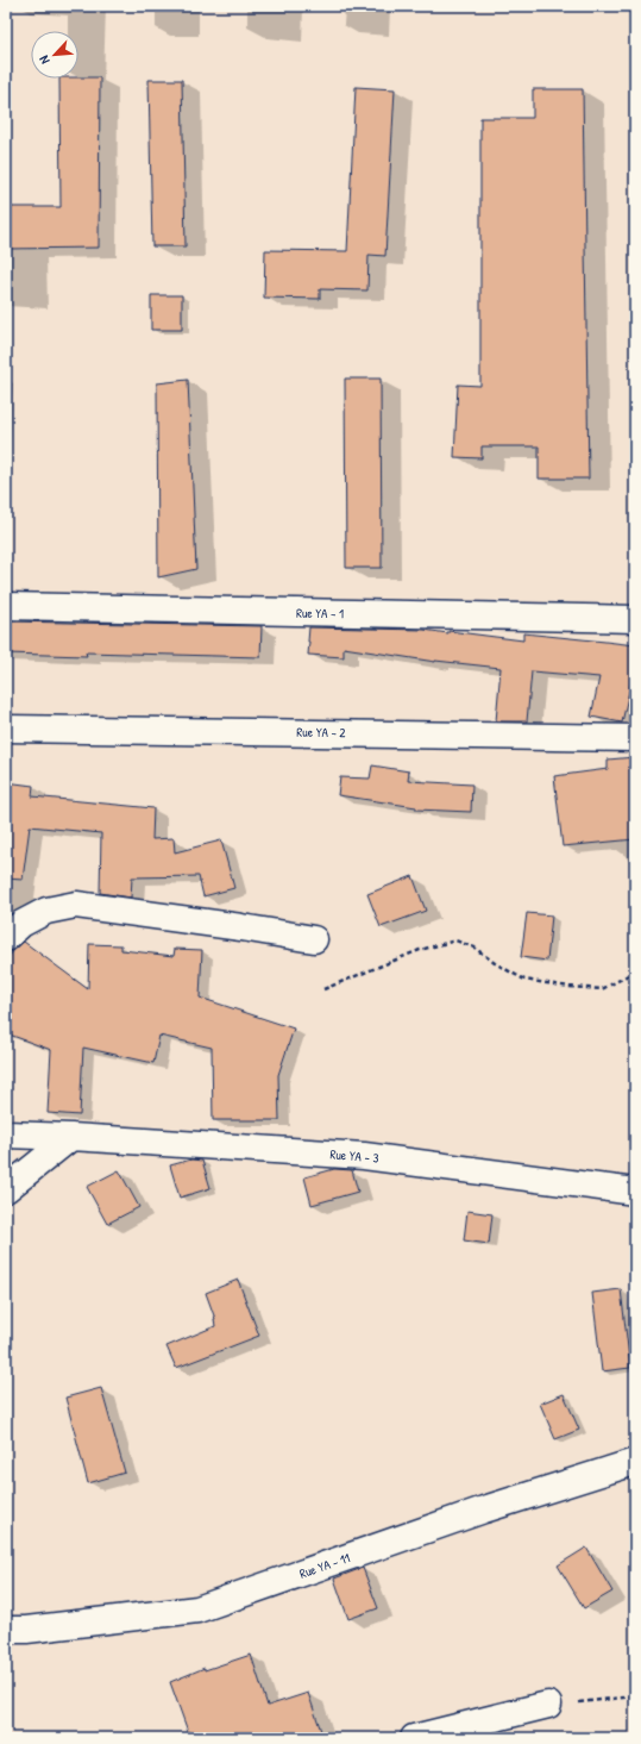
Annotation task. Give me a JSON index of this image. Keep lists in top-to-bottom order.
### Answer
{
  "streets": {
    "street": [
      "Rue YA - 1",
      "Rue YA - 2",
      "Rue YA - 3",
      "Rue YA - 11"
    ]
  },
  "north": "bottom left"
}
